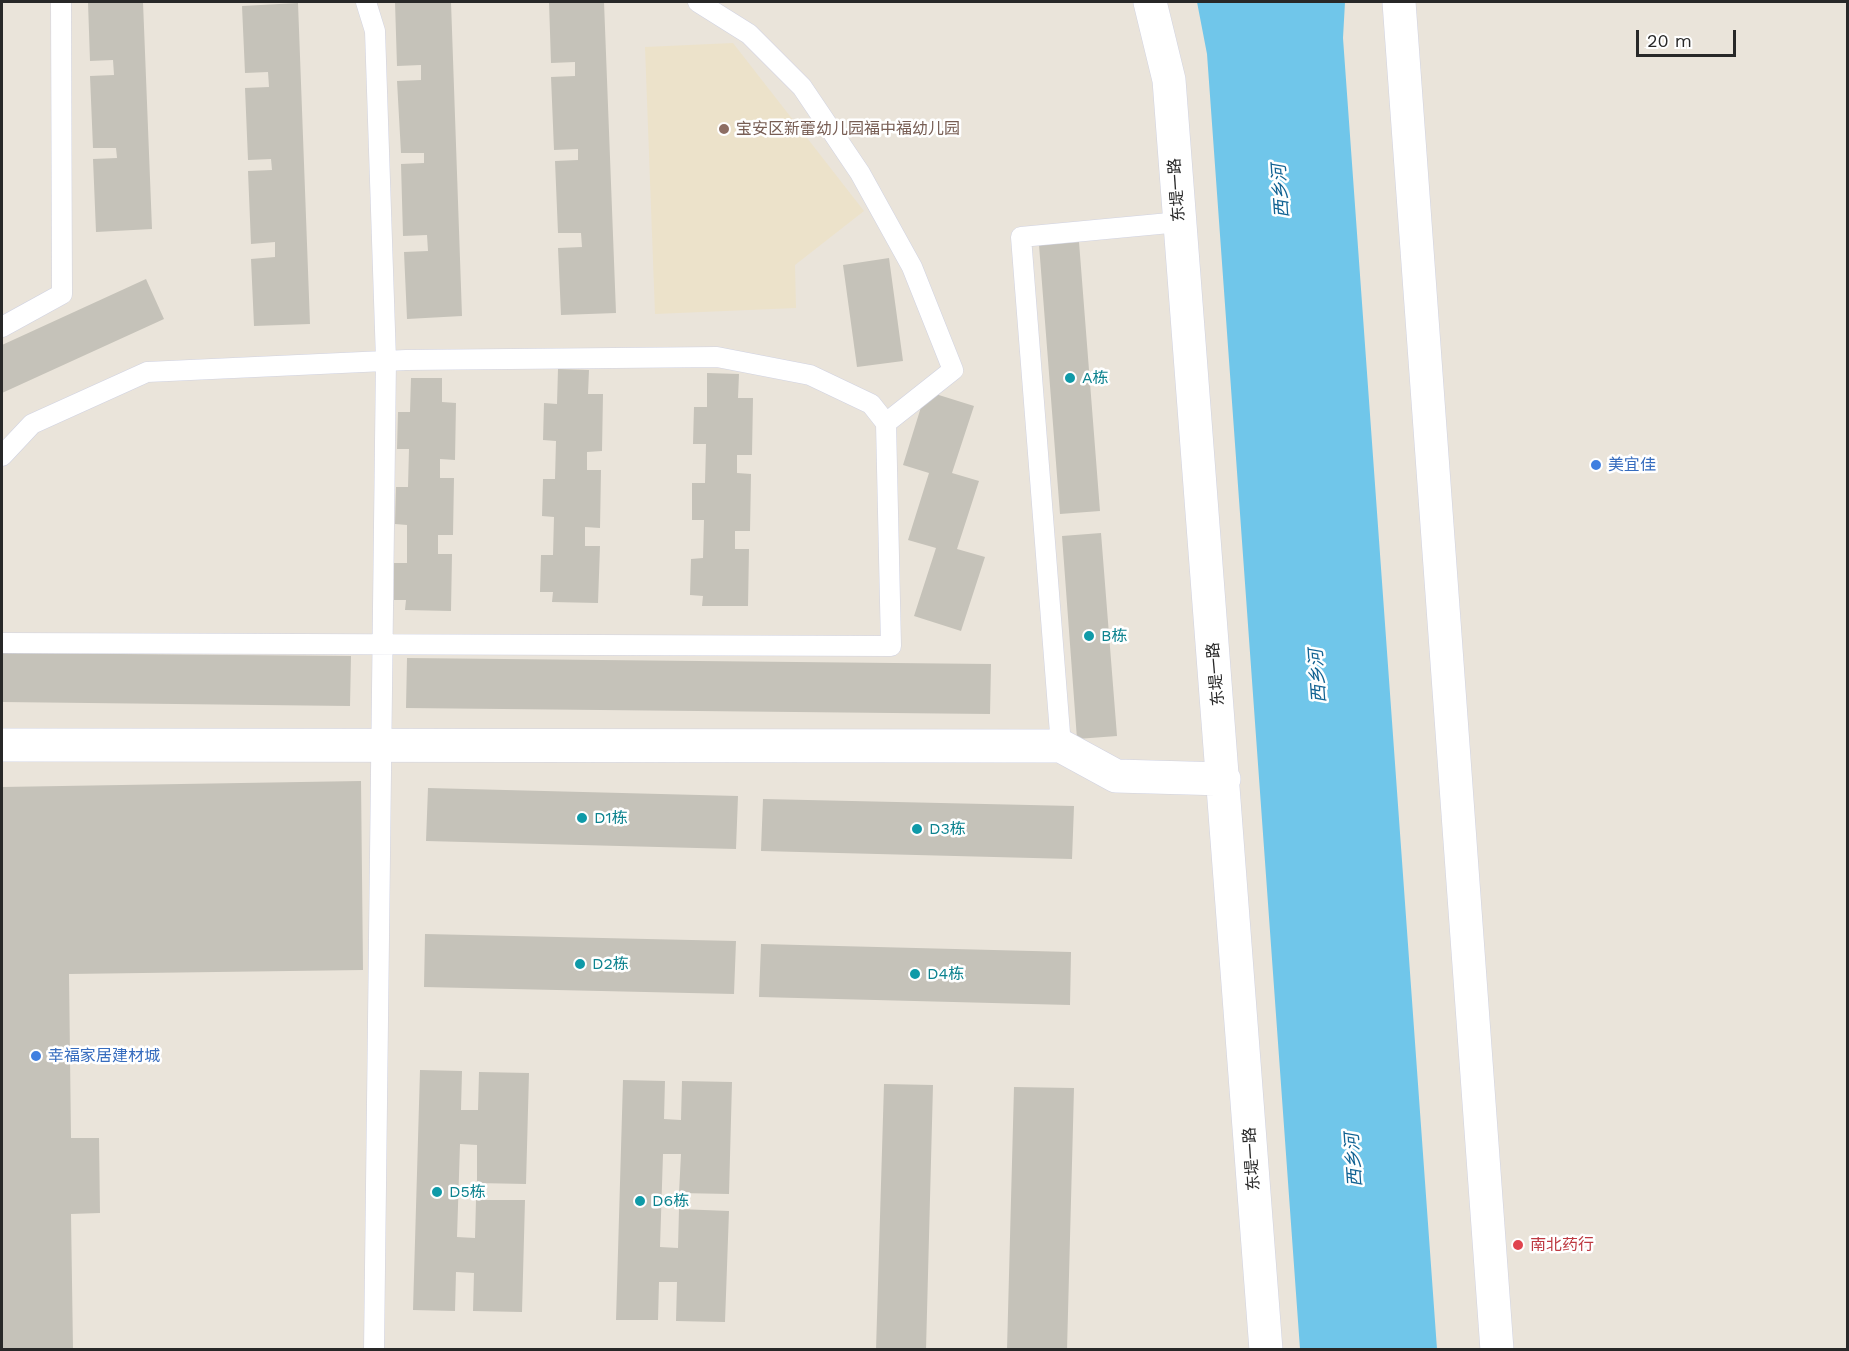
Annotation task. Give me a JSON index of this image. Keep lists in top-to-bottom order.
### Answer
{
  "streets": {
    "street": ["东堤一路"]
  },
  "water": ["西乡河"],
  "places": [
    "宝安区新蕾幼儿园福中福幼儿园",
    "A栋",
    "美宜佳",
    "B栋",
    "D1栋",
    "D3栋",
    "D2栋",
    "D4栋",
    "幸福家居建材城",
    "D5栋",
    "D6栋",
    "南北药行"
  ],
  "scale_bar": "20 m"
}
